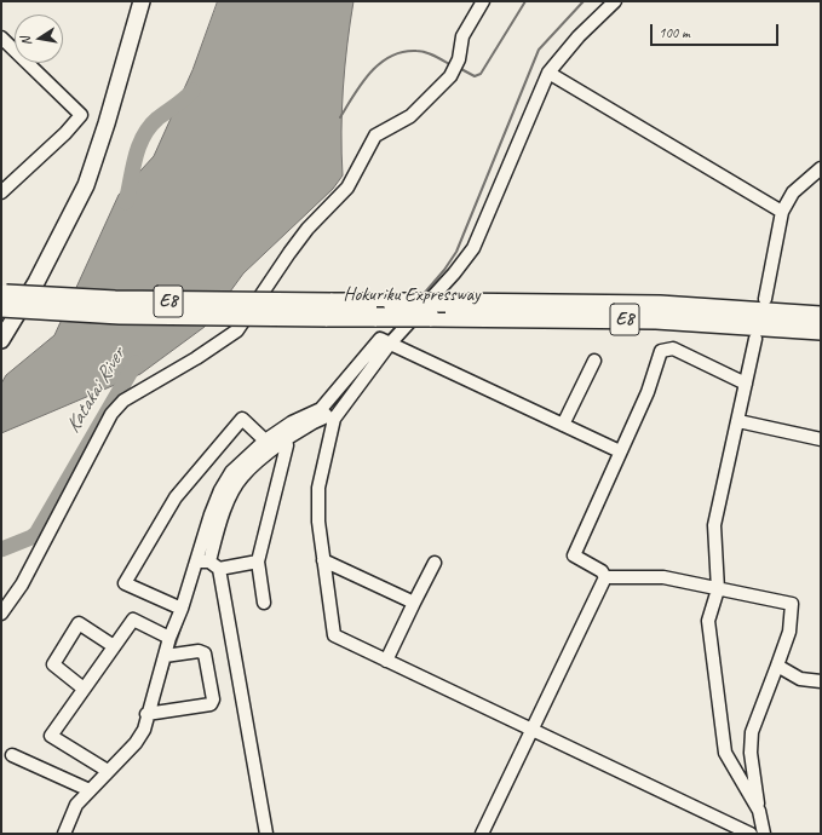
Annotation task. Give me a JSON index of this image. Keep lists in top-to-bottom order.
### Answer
{
  "streets": {
    "highway": ["Hokuriku Expressway", "E8"]
  },
  "water": ["Katakai River"],
  "scale_bar": "100 m",
  "north": "left"
}
